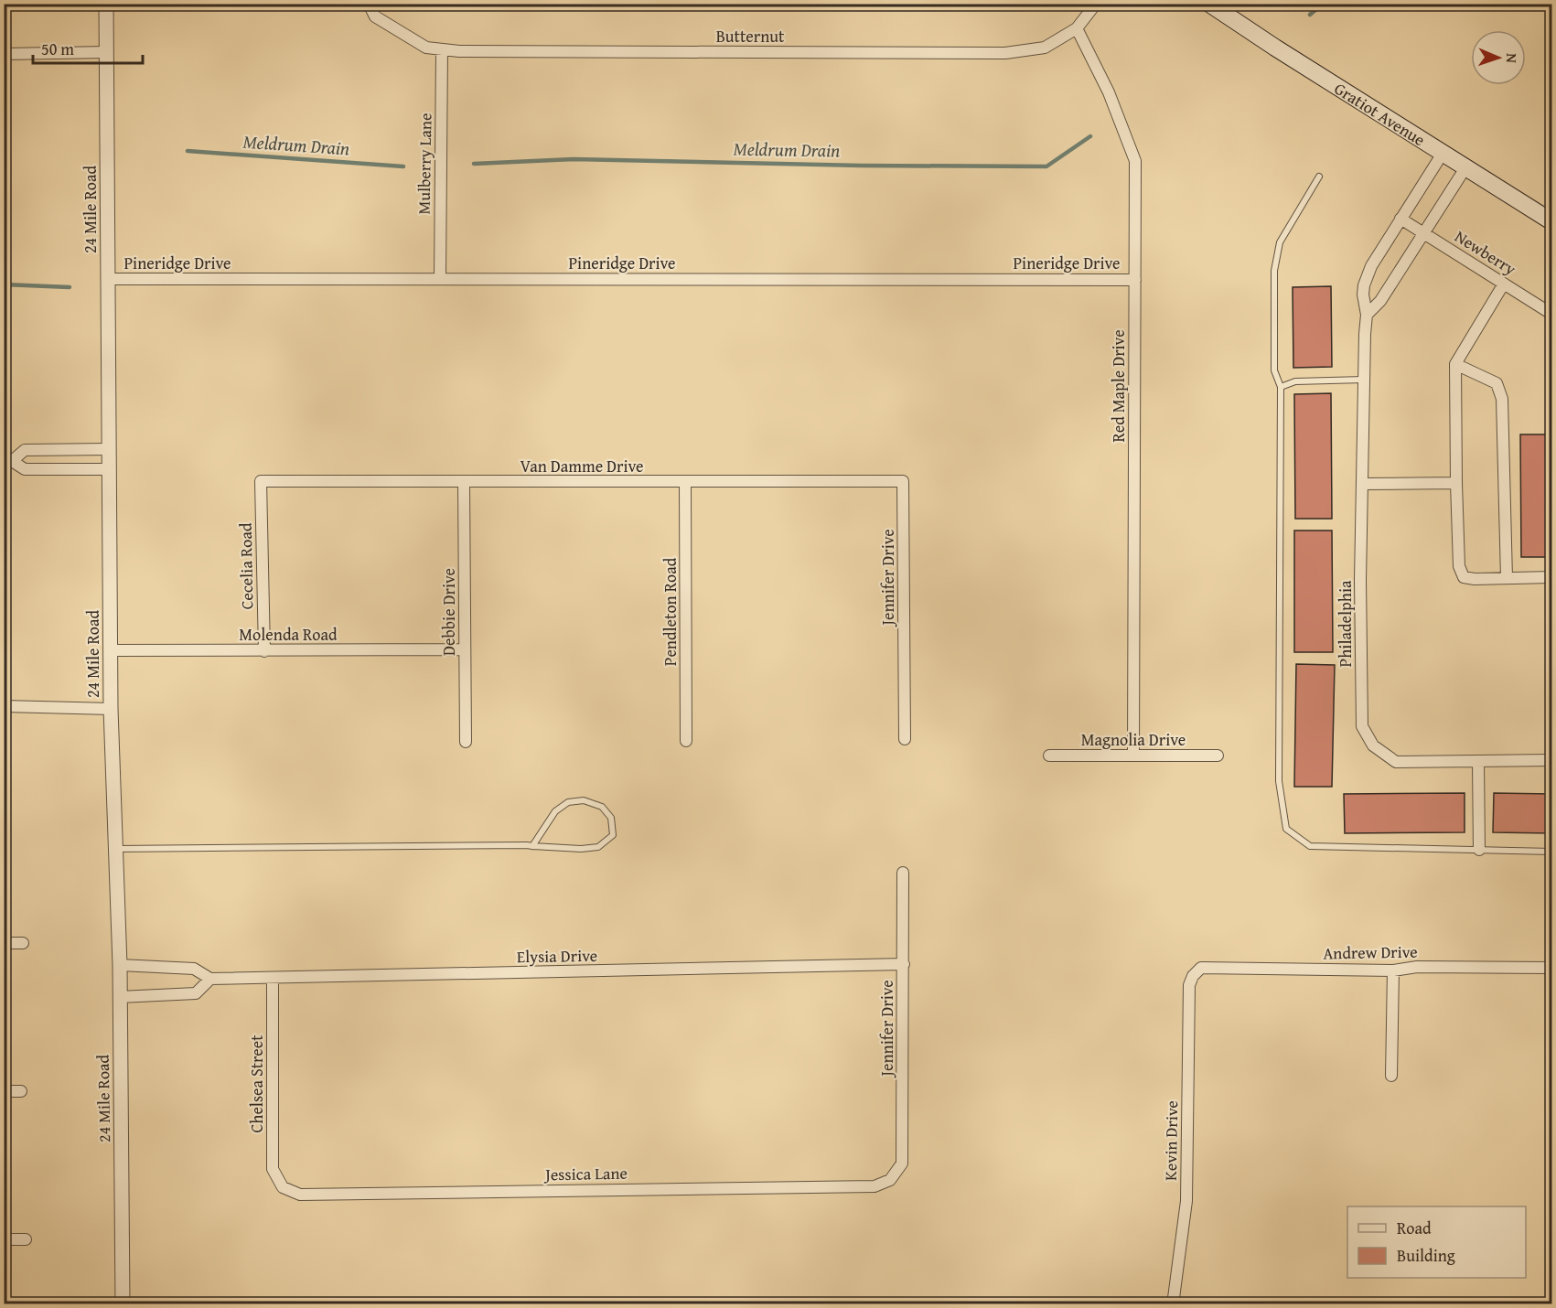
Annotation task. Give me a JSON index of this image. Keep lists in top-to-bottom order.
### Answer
{
  "streets": {
    "main road": ["Gratiot Avenue"],
    "street": [
      "Butternut",
      "Mulberry Lane",
      "24 Mile Road",
      "Newberry",
      "Pineridge Drive",
      "Red Maple Drive",
      "Van Damme Drive",
      "Cecelia Road",
      "Jennifer Drive",
      "Debbie Drive",
      "Pendleton Road",
      "Philadelphia",
      "Molenda Road",
      "Magnolia Drive",
      "Andrew Drive",
      "Elysia Drive",
      "Chelsea Street",
      "Kevin Drive",
      "Jessica Lane"
    ]
  },
  "crossings": [
    ["Butternut", "Mulberry Lane"],
    ["Butternut", "Red Maple Drive"],
    ["Gratiot Avenue", "Philadelphia"],
    ["Mulberry Lane", "Pineridge Drive"],
    ["24 Mile Road", "Pineridge Drive"],
    ["24 Mile Road", "Molenda Road"],
    ["24 Mile Road", "Elysia Drive"],
    ["Newberry", "Philadelphia"],
    ["Pineridge Drive", "Red Maple Drive"],
    ["Red Maple Drive", "Magnolia Drive"],
    ["Van Damme Drive", "Cecelia Road"],
    ["Van Damme Drive", "Jennifer Drive"],
    ["Van Damme Drive", "Debbie Drive"],
    ["Van Damme Drive", "Pendleton Road"],
    ["Cecelia Road", "Molenda Road"],
    ["Jennifer Drive", "Elysia Drive"],
    ["Jennifer Drive", "Jessica Lane"],
    ["Debbie Drive", "Molenda Road"],
    ["Andrew Drive", "Kevin Drive"],
    ["Elysia Drive", "Chelsea Street"],
    ["Chelsea Street", "Jessica Lane"]
  ],
  "water": ["Meldrum Drain"],
  "legend": ["Road", "Building"],
  "scale_bar": "50 m",
  "north": "right"
}
